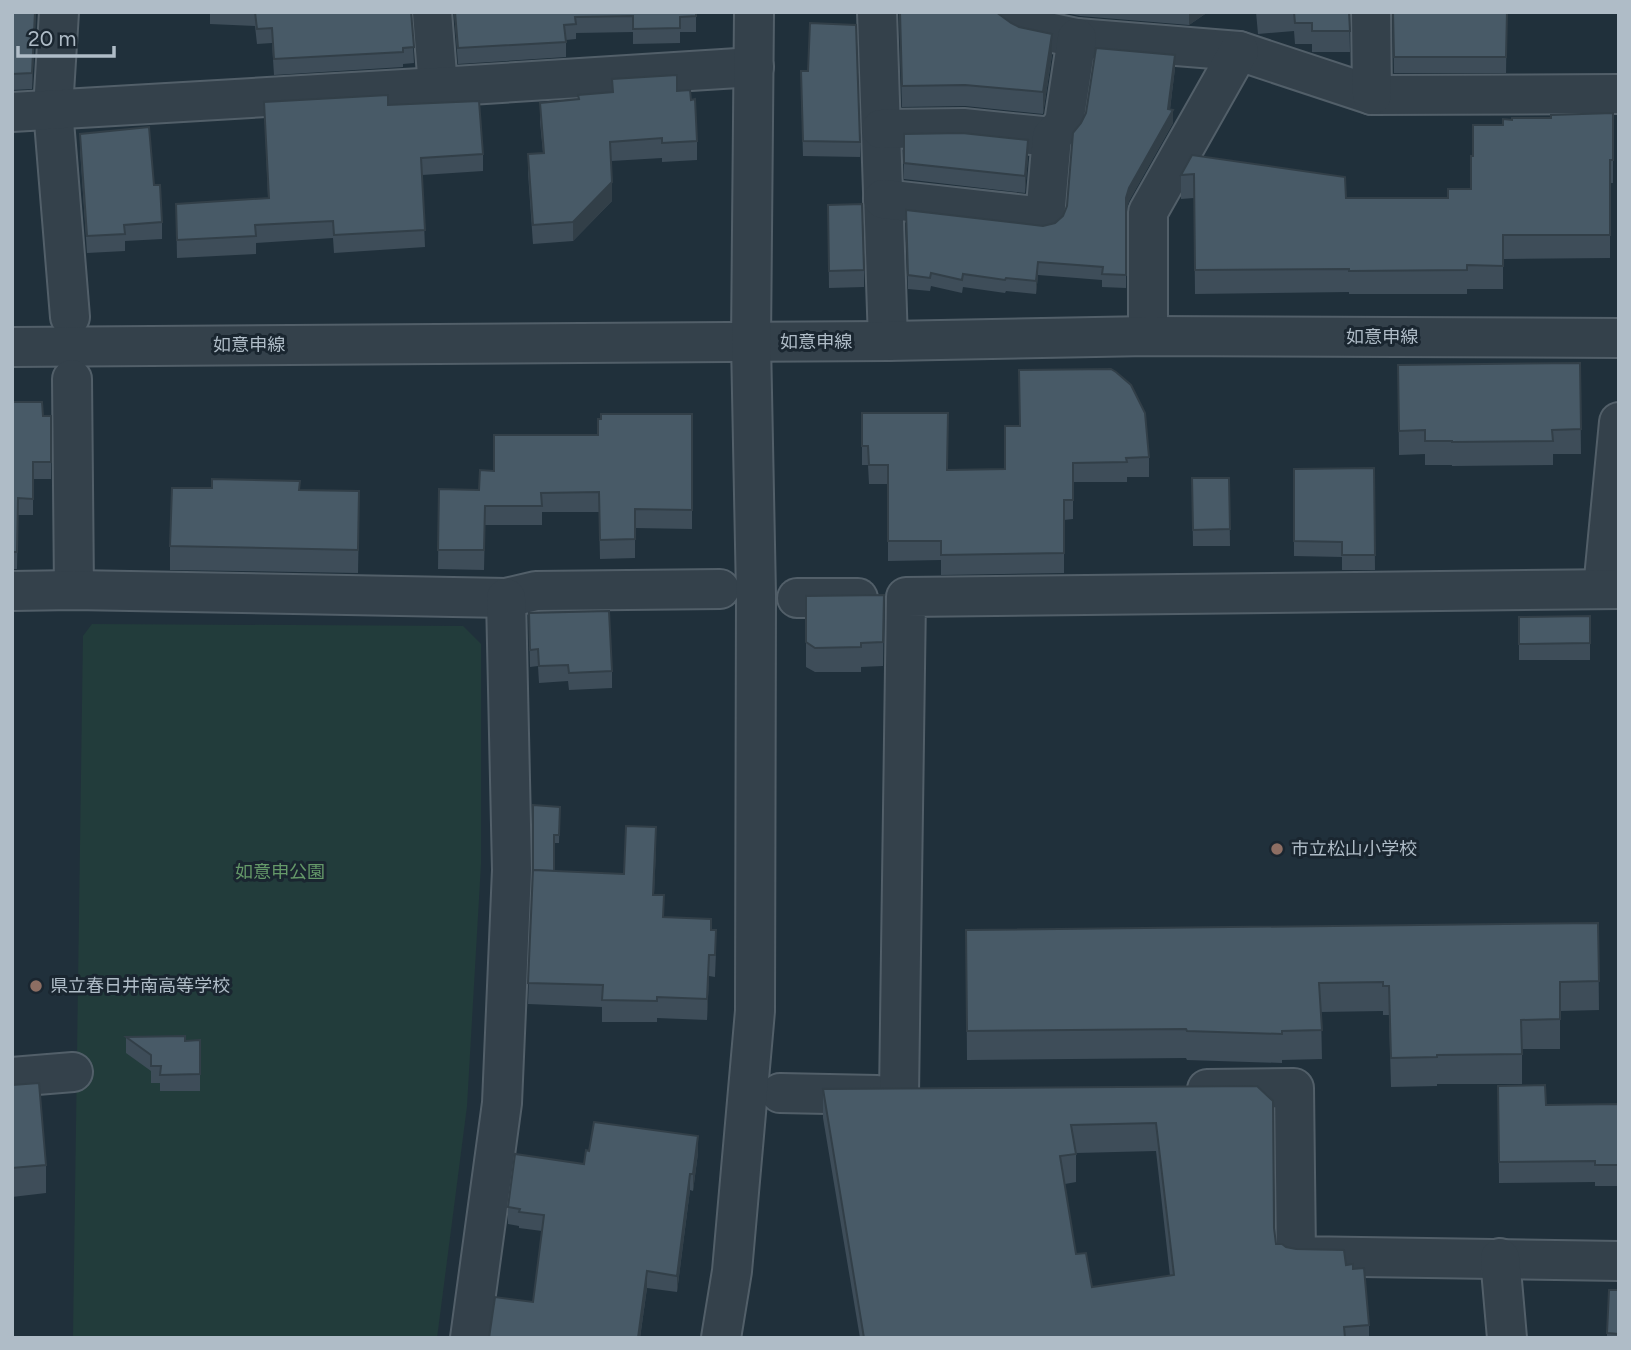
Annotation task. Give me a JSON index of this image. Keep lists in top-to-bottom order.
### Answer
{
  "streets": {
    "street": ["如意申線"]
  },
  "parks": ["如意申公園"],
  "places": ["市立松山小学校", "県立春日井南高等学校"],
  "scale_bar": "20 m"
}
